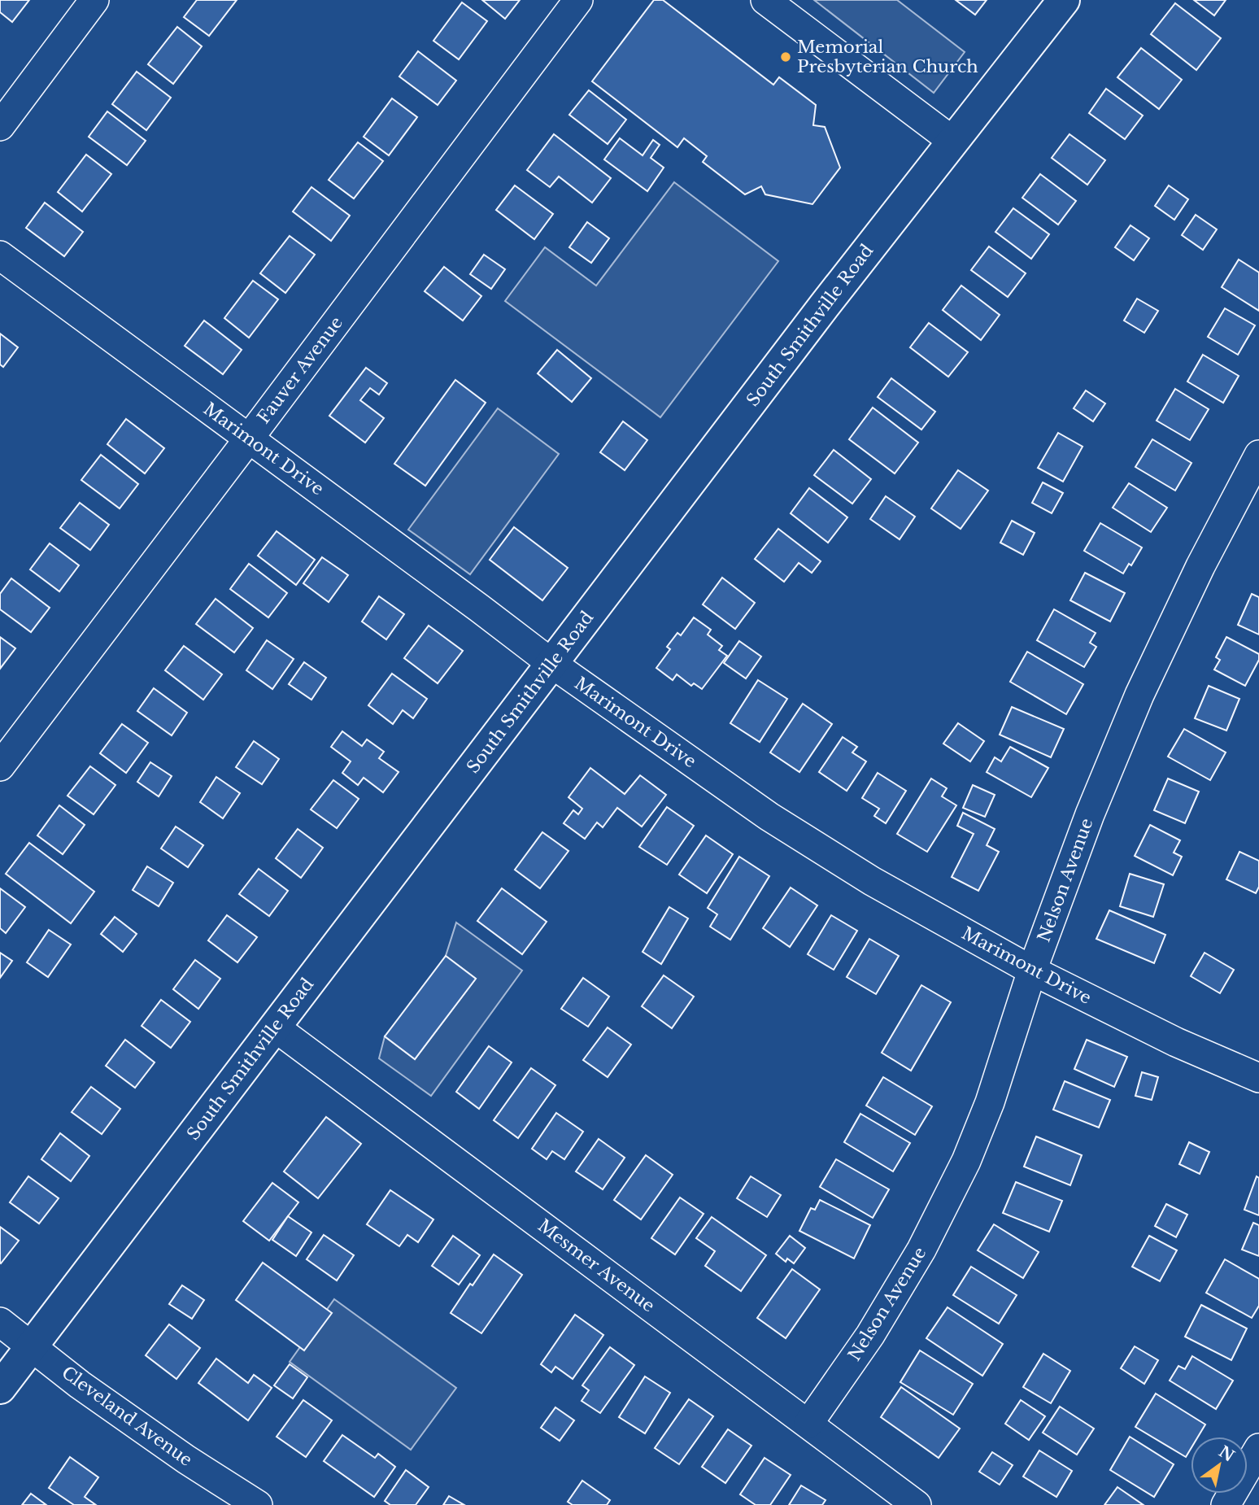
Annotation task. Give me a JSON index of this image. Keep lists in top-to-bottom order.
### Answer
{
  "streets": {
    "main road": ["South Smithville Road"],
    "street": [
      "Fauver Avenue",
      "Marimont Drive",
      "Nelson Avenue",
      "Mesmer Avenue",
      "Cleveland Avenue"
    ]
  },
  "crossings": [
    ["South Smithville Road", "Marimont Drive"],
    ["South Smithville Road", "Mesmer Avenue"],
    ["South Smithville Road", "Cleveland Avenue"],
    ["Fauver Avenue", "Marimont Drive"],
    ["Marimont Drive", "Nelson Avenue"],
    ["Nelson Avenue", "Mesmer Avenue"]
  ],
  "places": ["Memorial Presbyterian Church"],
  "north": "top right"
}
